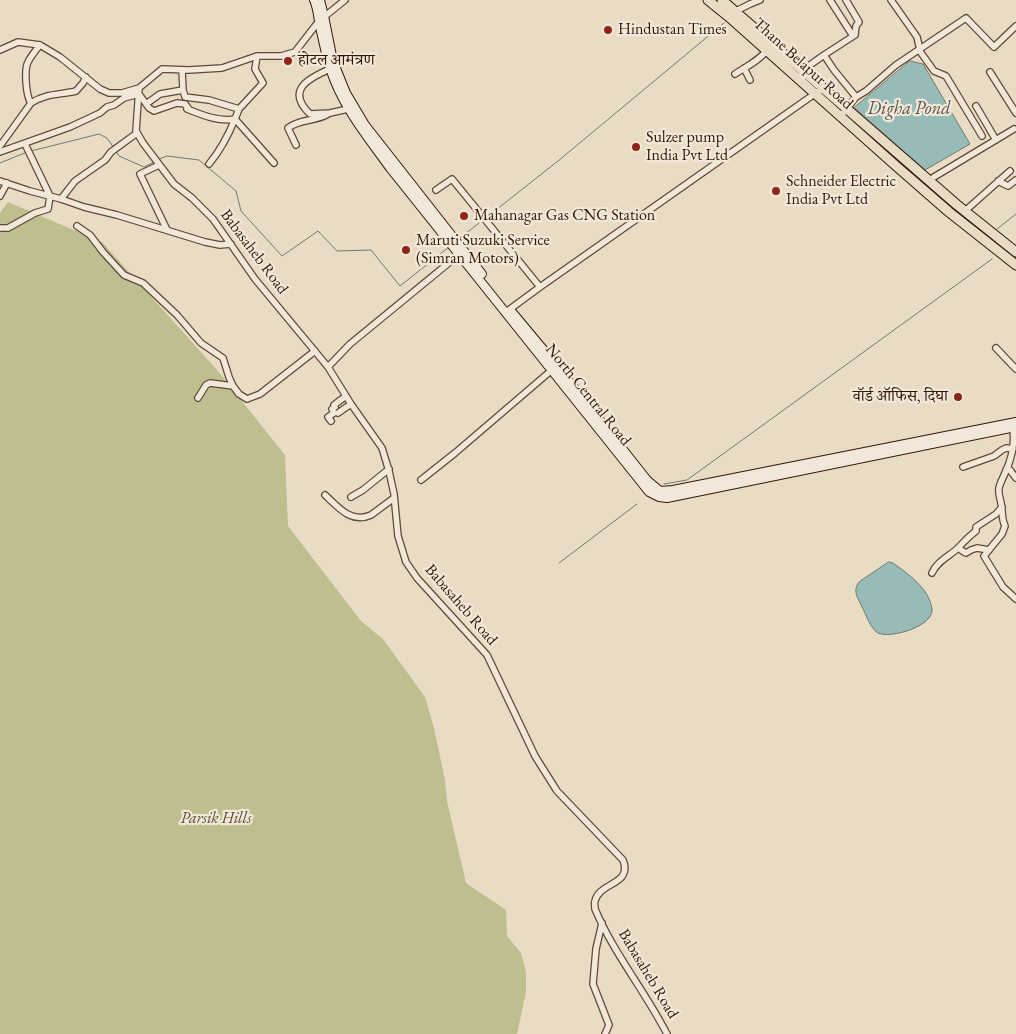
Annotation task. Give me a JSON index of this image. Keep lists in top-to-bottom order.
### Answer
{
  "streets": {
    "main road": ["Thane Belapur Road", "North Central Road"],
    "street": ["Babasaheb Road"]
  },
  "water": ["Digha Pond"],
  "parks": ["Parsik Hills"],
  "places": [
    "Hindustan Times",
    "होटल आमंत्रण",
    "Sulzer pump India Pvt Ltd",
    "Schneider Electric India Pvt Ltd",
    "Mahanagar Gas CNG Station",
    "Maruti Suzuki Service (Simran Motors)",
    "वॉर्ड ऑफिस, दिघा"
  ]
}
